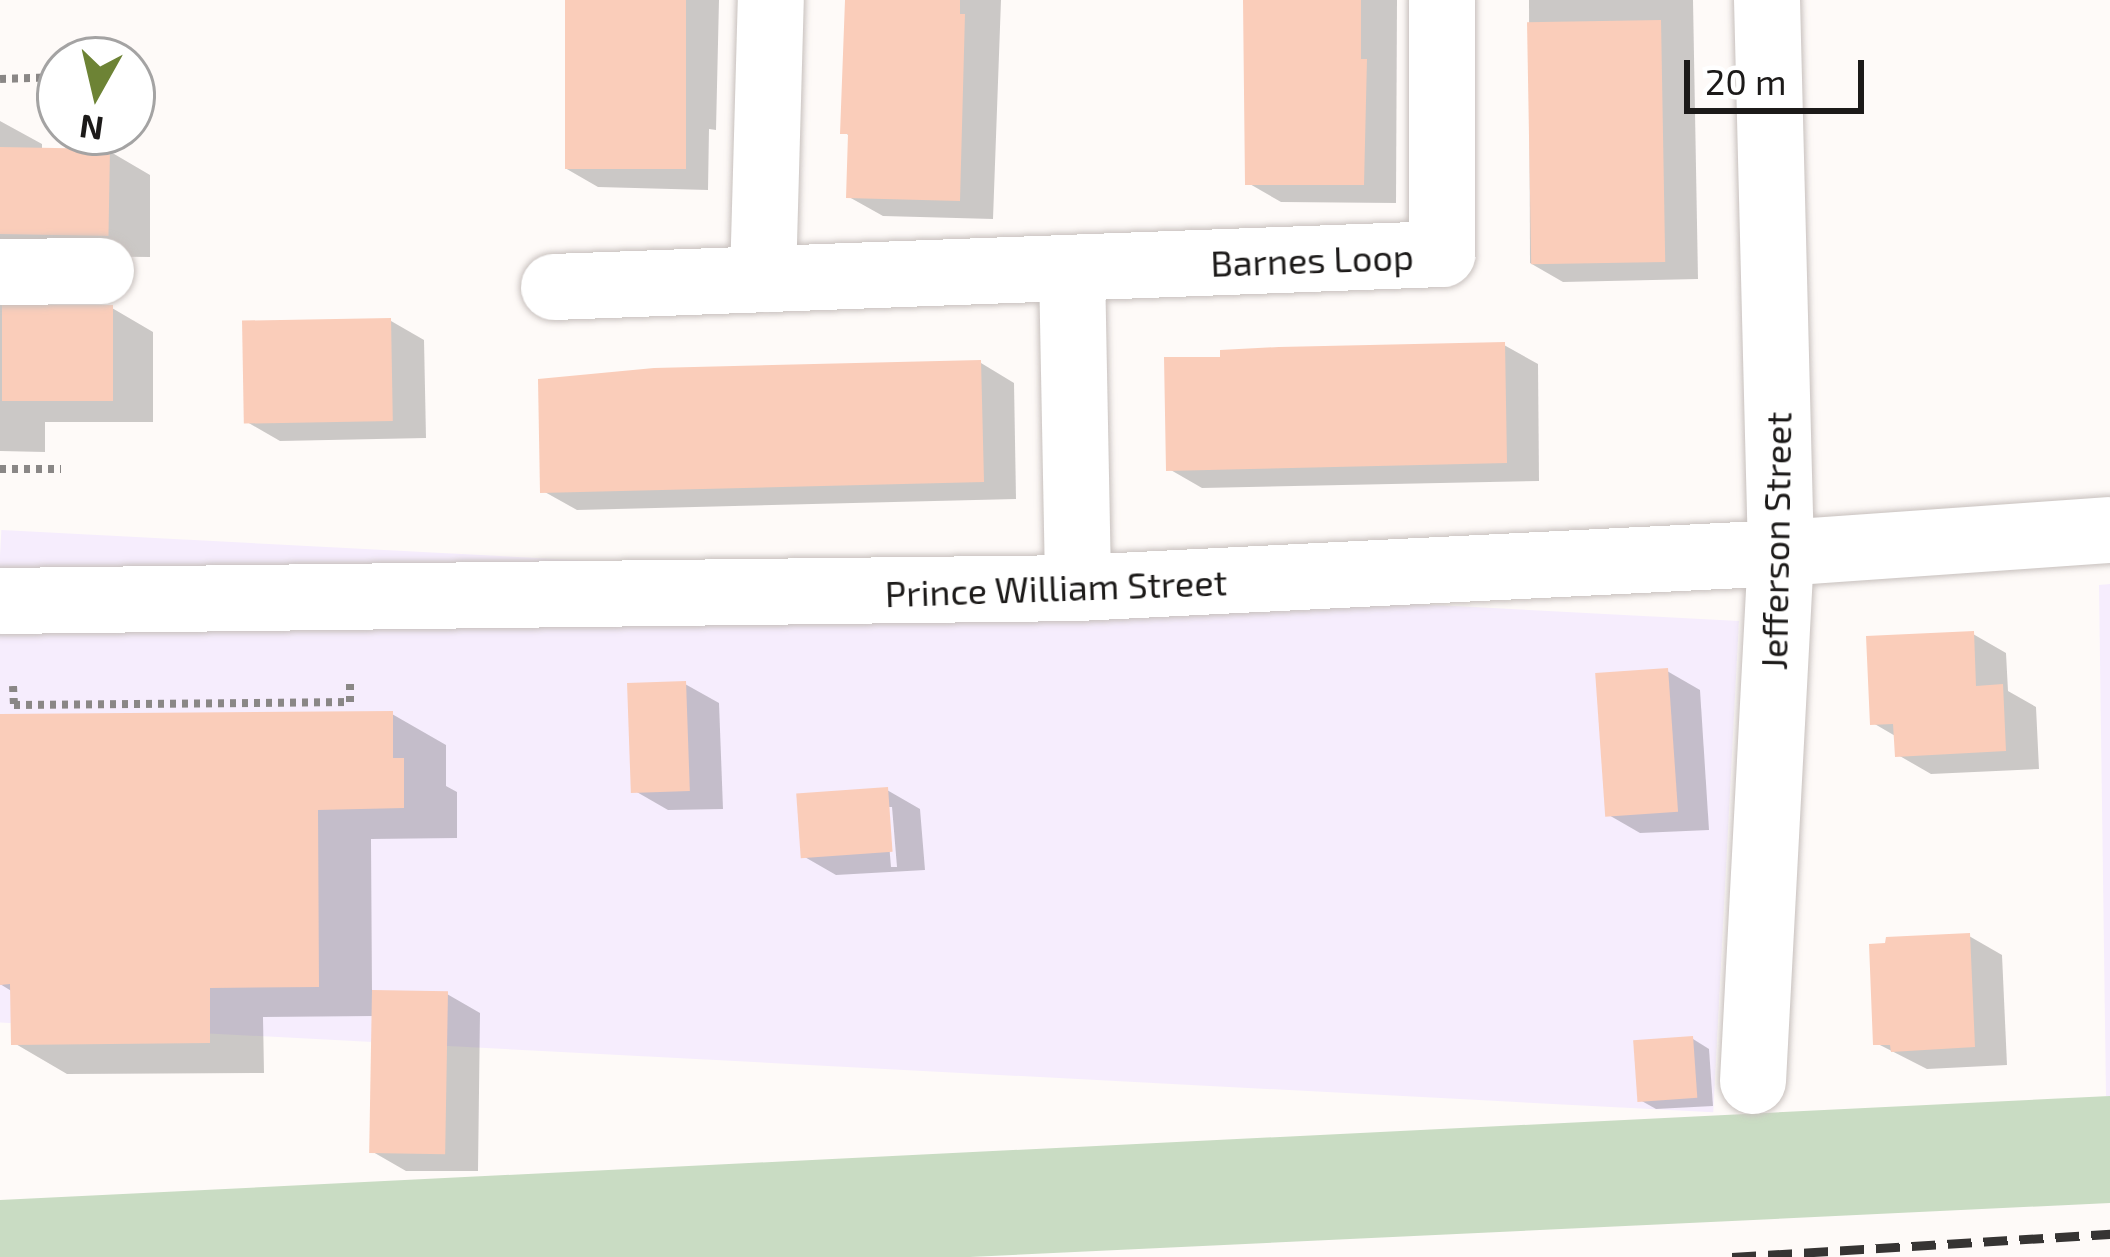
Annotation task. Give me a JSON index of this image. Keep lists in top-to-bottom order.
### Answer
{
  "streets": {
    "street": ["Barnes Loop", "Jefferson Street", "Prince William Street"]
  },
  "crossings": [
    ["Jefferson Street", "Prince William Street"]
  ],
  "scale_bar": "20 m",
  "north": "bottom"
}
